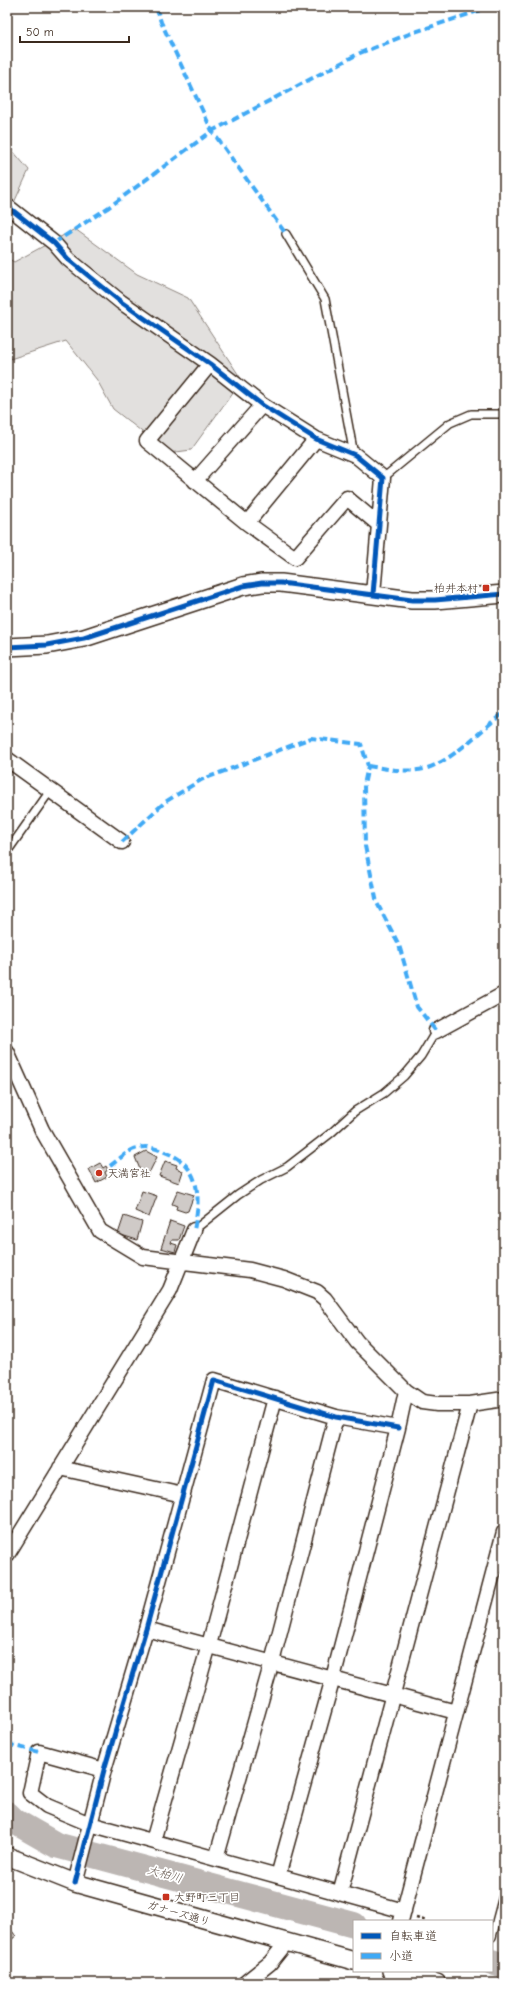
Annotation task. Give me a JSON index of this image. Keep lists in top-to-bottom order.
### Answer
{
  "streets": {
    "street": ["ガナーズ通り"]
  },
  "water": ["大柏川"],
  "places": {
    "transit": ["柏井本村", "大野町三丁目"],
    "other": ["天満宮社"]
  },
  "legend": ["自転車道", "小道"],
  "scale_bar": "50 m"
}
